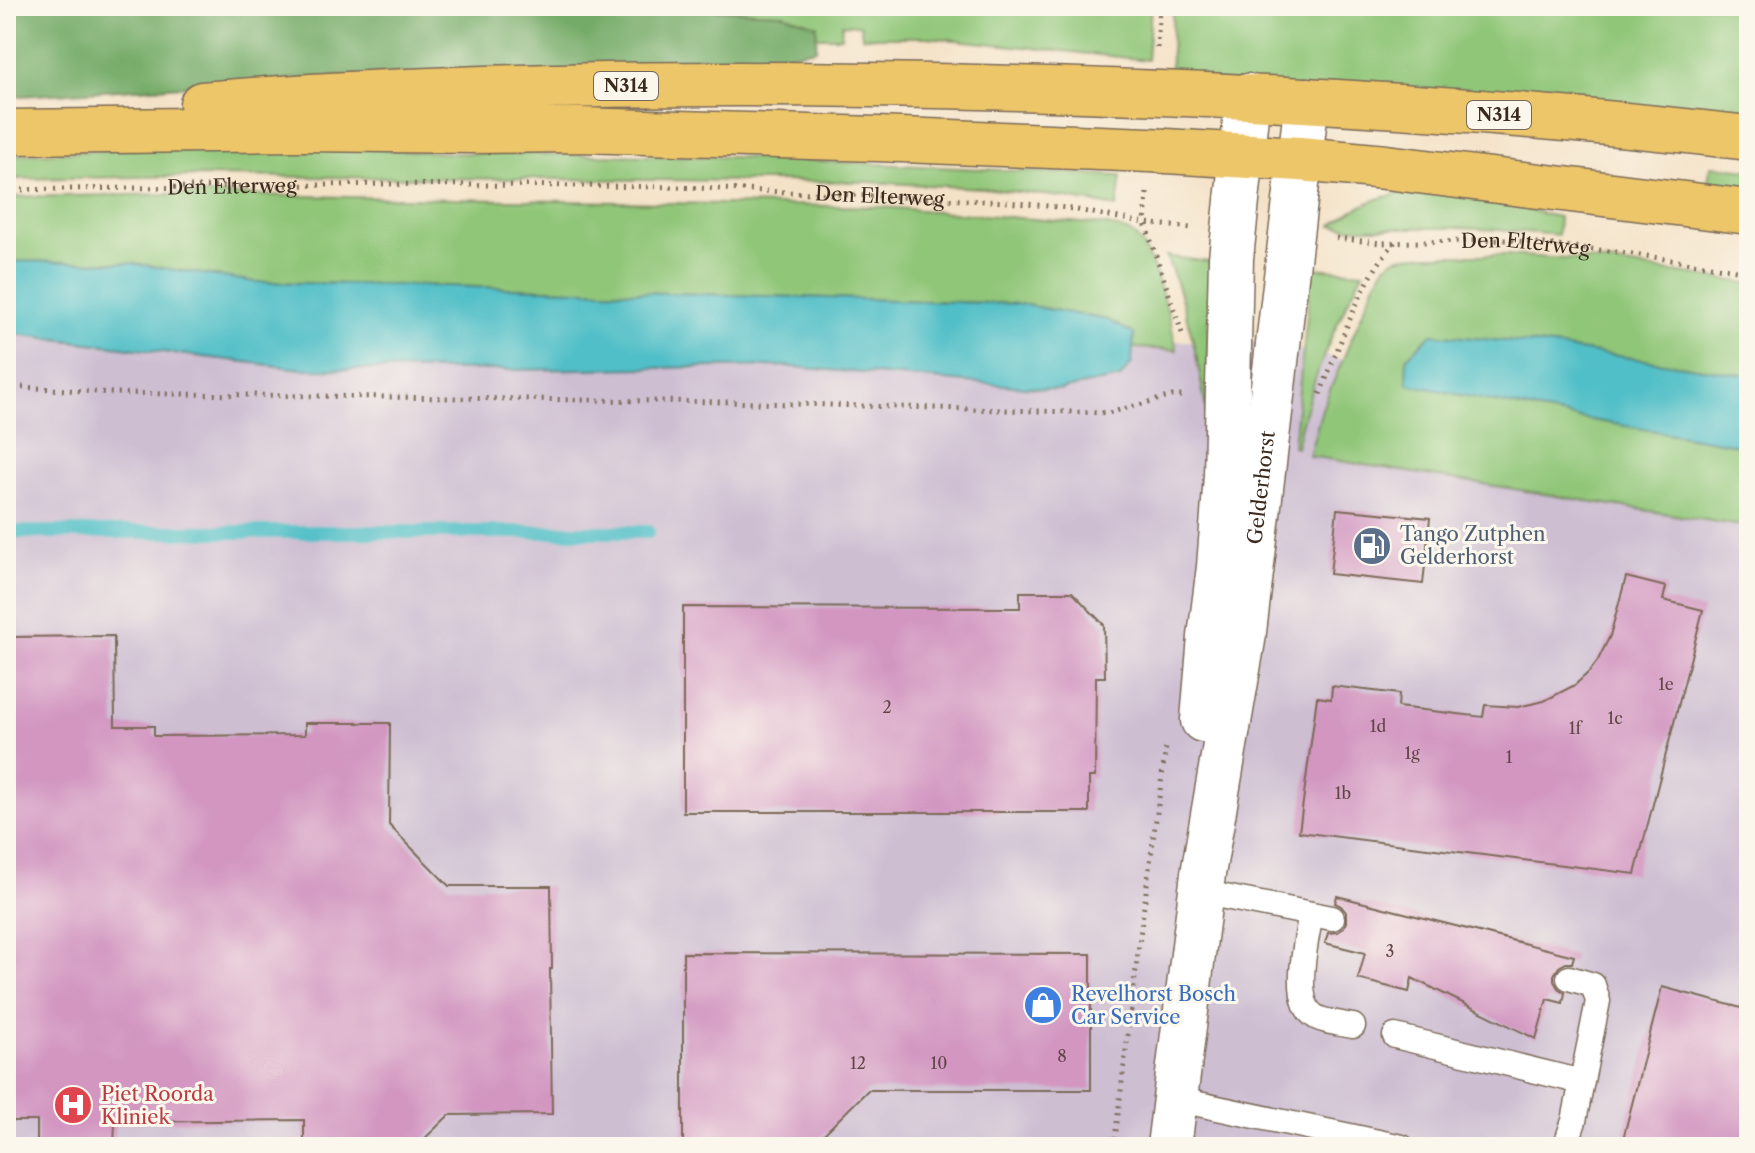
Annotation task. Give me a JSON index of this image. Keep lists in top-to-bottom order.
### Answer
{
  "streets": {
    "main road": ["N314"],
    "street": ["Gelderhorst"],
    "path": ["Den Elterweg"]
  },
  "crossings": [
    ["N314", "Gelderhorst"],
    ["Den Elterweg", "Gelderhorst"]
  ],
  "places": {
    "fuel station": ["Tango Zutphen Gelderhorst"],
    "shop": ["Revelhorst Bosch Car Service"],
    "hospital": ["Piet Roorda Kliniek"]
  },
  "house_numbers": [
    "1e",
    "2",
    "1c",
    "1d",
    "1f",
    "1g",
    "1",
    "1b",
    "3",
    "8",
    "12",
    "10"
  ]
}
